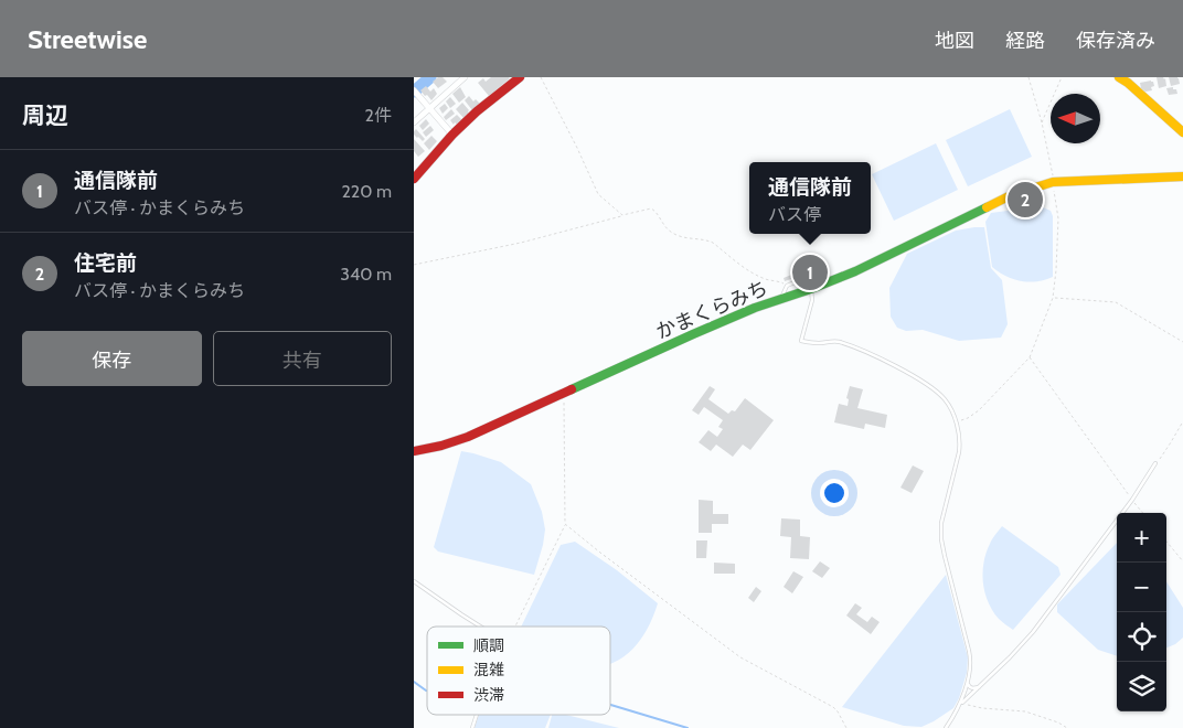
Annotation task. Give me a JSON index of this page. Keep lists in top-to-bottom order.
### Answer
{
  "streets": {
    "main road": ["かまくらみち"]
  },
  "legend": ["順調", "混雑", "渋滞"],
  "north": "left",
  "page": {
    "header": "Streetwise",
    "nav": ["地図", "経路", "保存済み"],
    "heading": ["周辺", "2件"],
    "list": [
      {
        "mark": "1",
        "name": "通信隊前",
        "note": "バス停 · かまくらみち",
        "value": "220 m"
      },
      {
        "mark": "2",
        "name": "住宅前",
        "note": "バス停 · かまくらみち",
        "value": "340 m"
      }
    ],
    "popup": ["通信隊前", "バス停"],
    "pins": ["2", "1"],
    "buttons": ["保存", "共有"],
    "map_buttons": ["+", "−"]
  }
}
